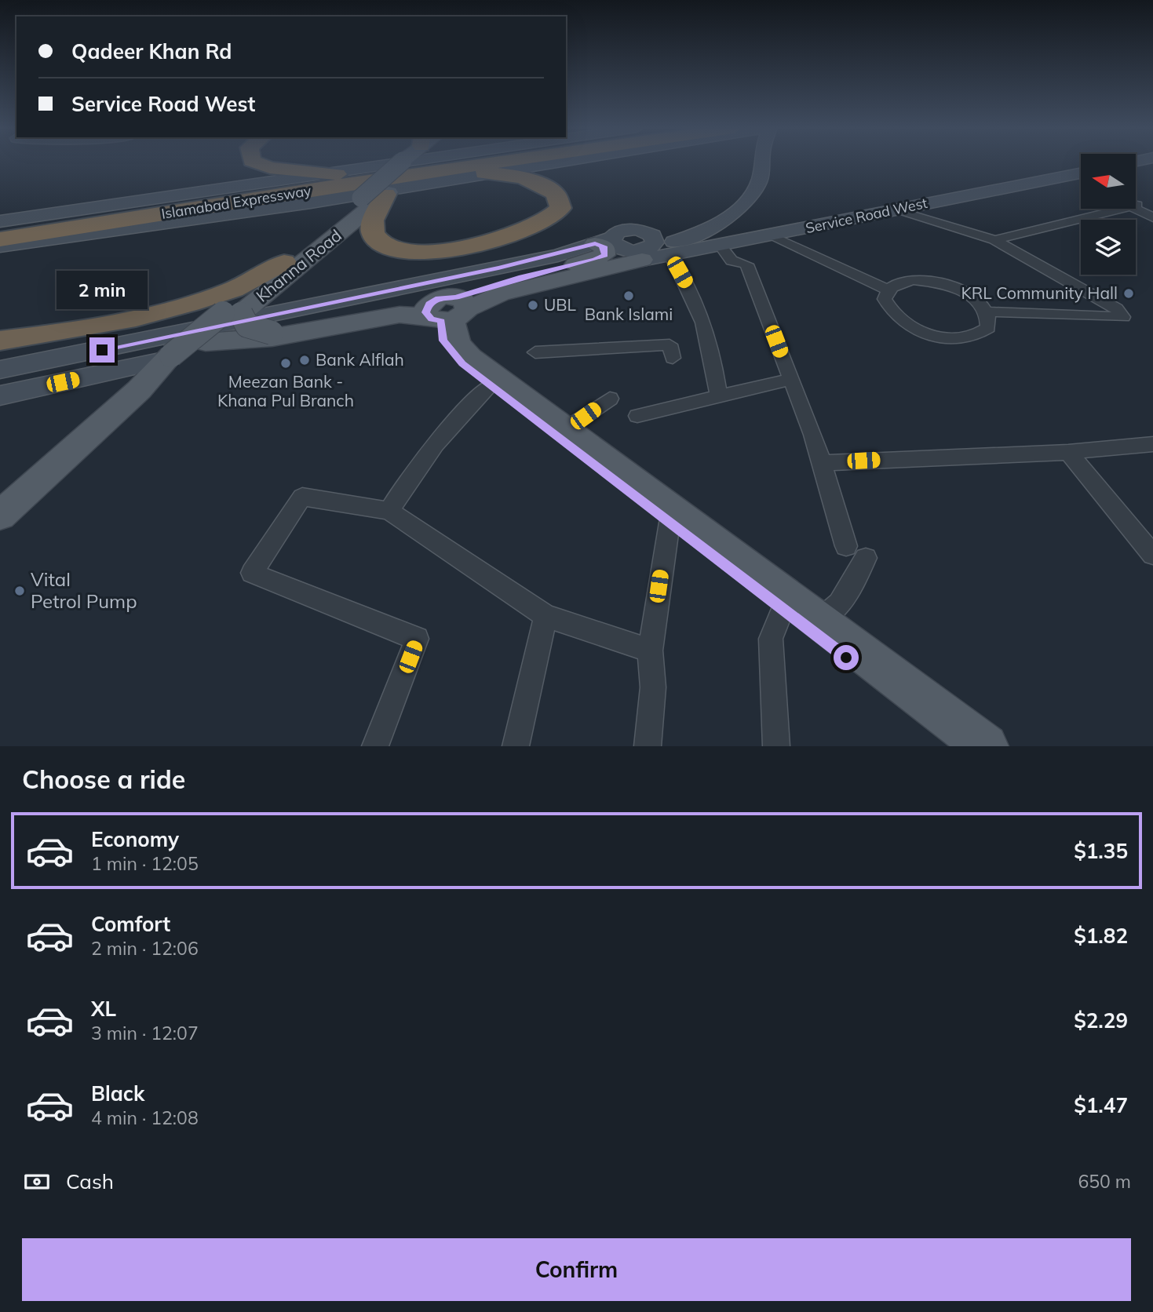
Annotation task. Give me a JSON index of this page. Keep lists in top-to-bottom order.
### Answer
{
  "streets": {
    "highway": ["Islamabad Expressway"],
    "main road": ["Khanna Road"],
    "street": ["Service Road West"]
  },
  "places": [
    "KRL Community Hall",
    "Bank Islami",
    "UBL",
    "Bank Alflah",
    "Meezan Bank - Khana Pul Branch",
    "Vital Petrol Pump"
  ],
  "north": "left",
  "page": {
    "banner": ["Qadeer Khan Rd", "Service Road West"],
    "bubble": "2 min",
    "heading": "Choose a ride",
    "list": [
      {
        "name": "Economy",
        "note": "1 min · 12:05",
        "value": "$1.35"
      },
      {
        "name": "Comfort",
        "note": "2 min · 12:06",
        "value": "$1.82"
      },
      {
        "name": "XL",
        "note": "3 min · 12:07",
        "value": "$2.29"
      },
      {
        "name": "Black",
        "note": "4 min · 12:08",
        "value": "$1.47"
      }
    ],
    "pay": ["Cash", "650 m"],
    "buttons": "Confirm"
  }
}
